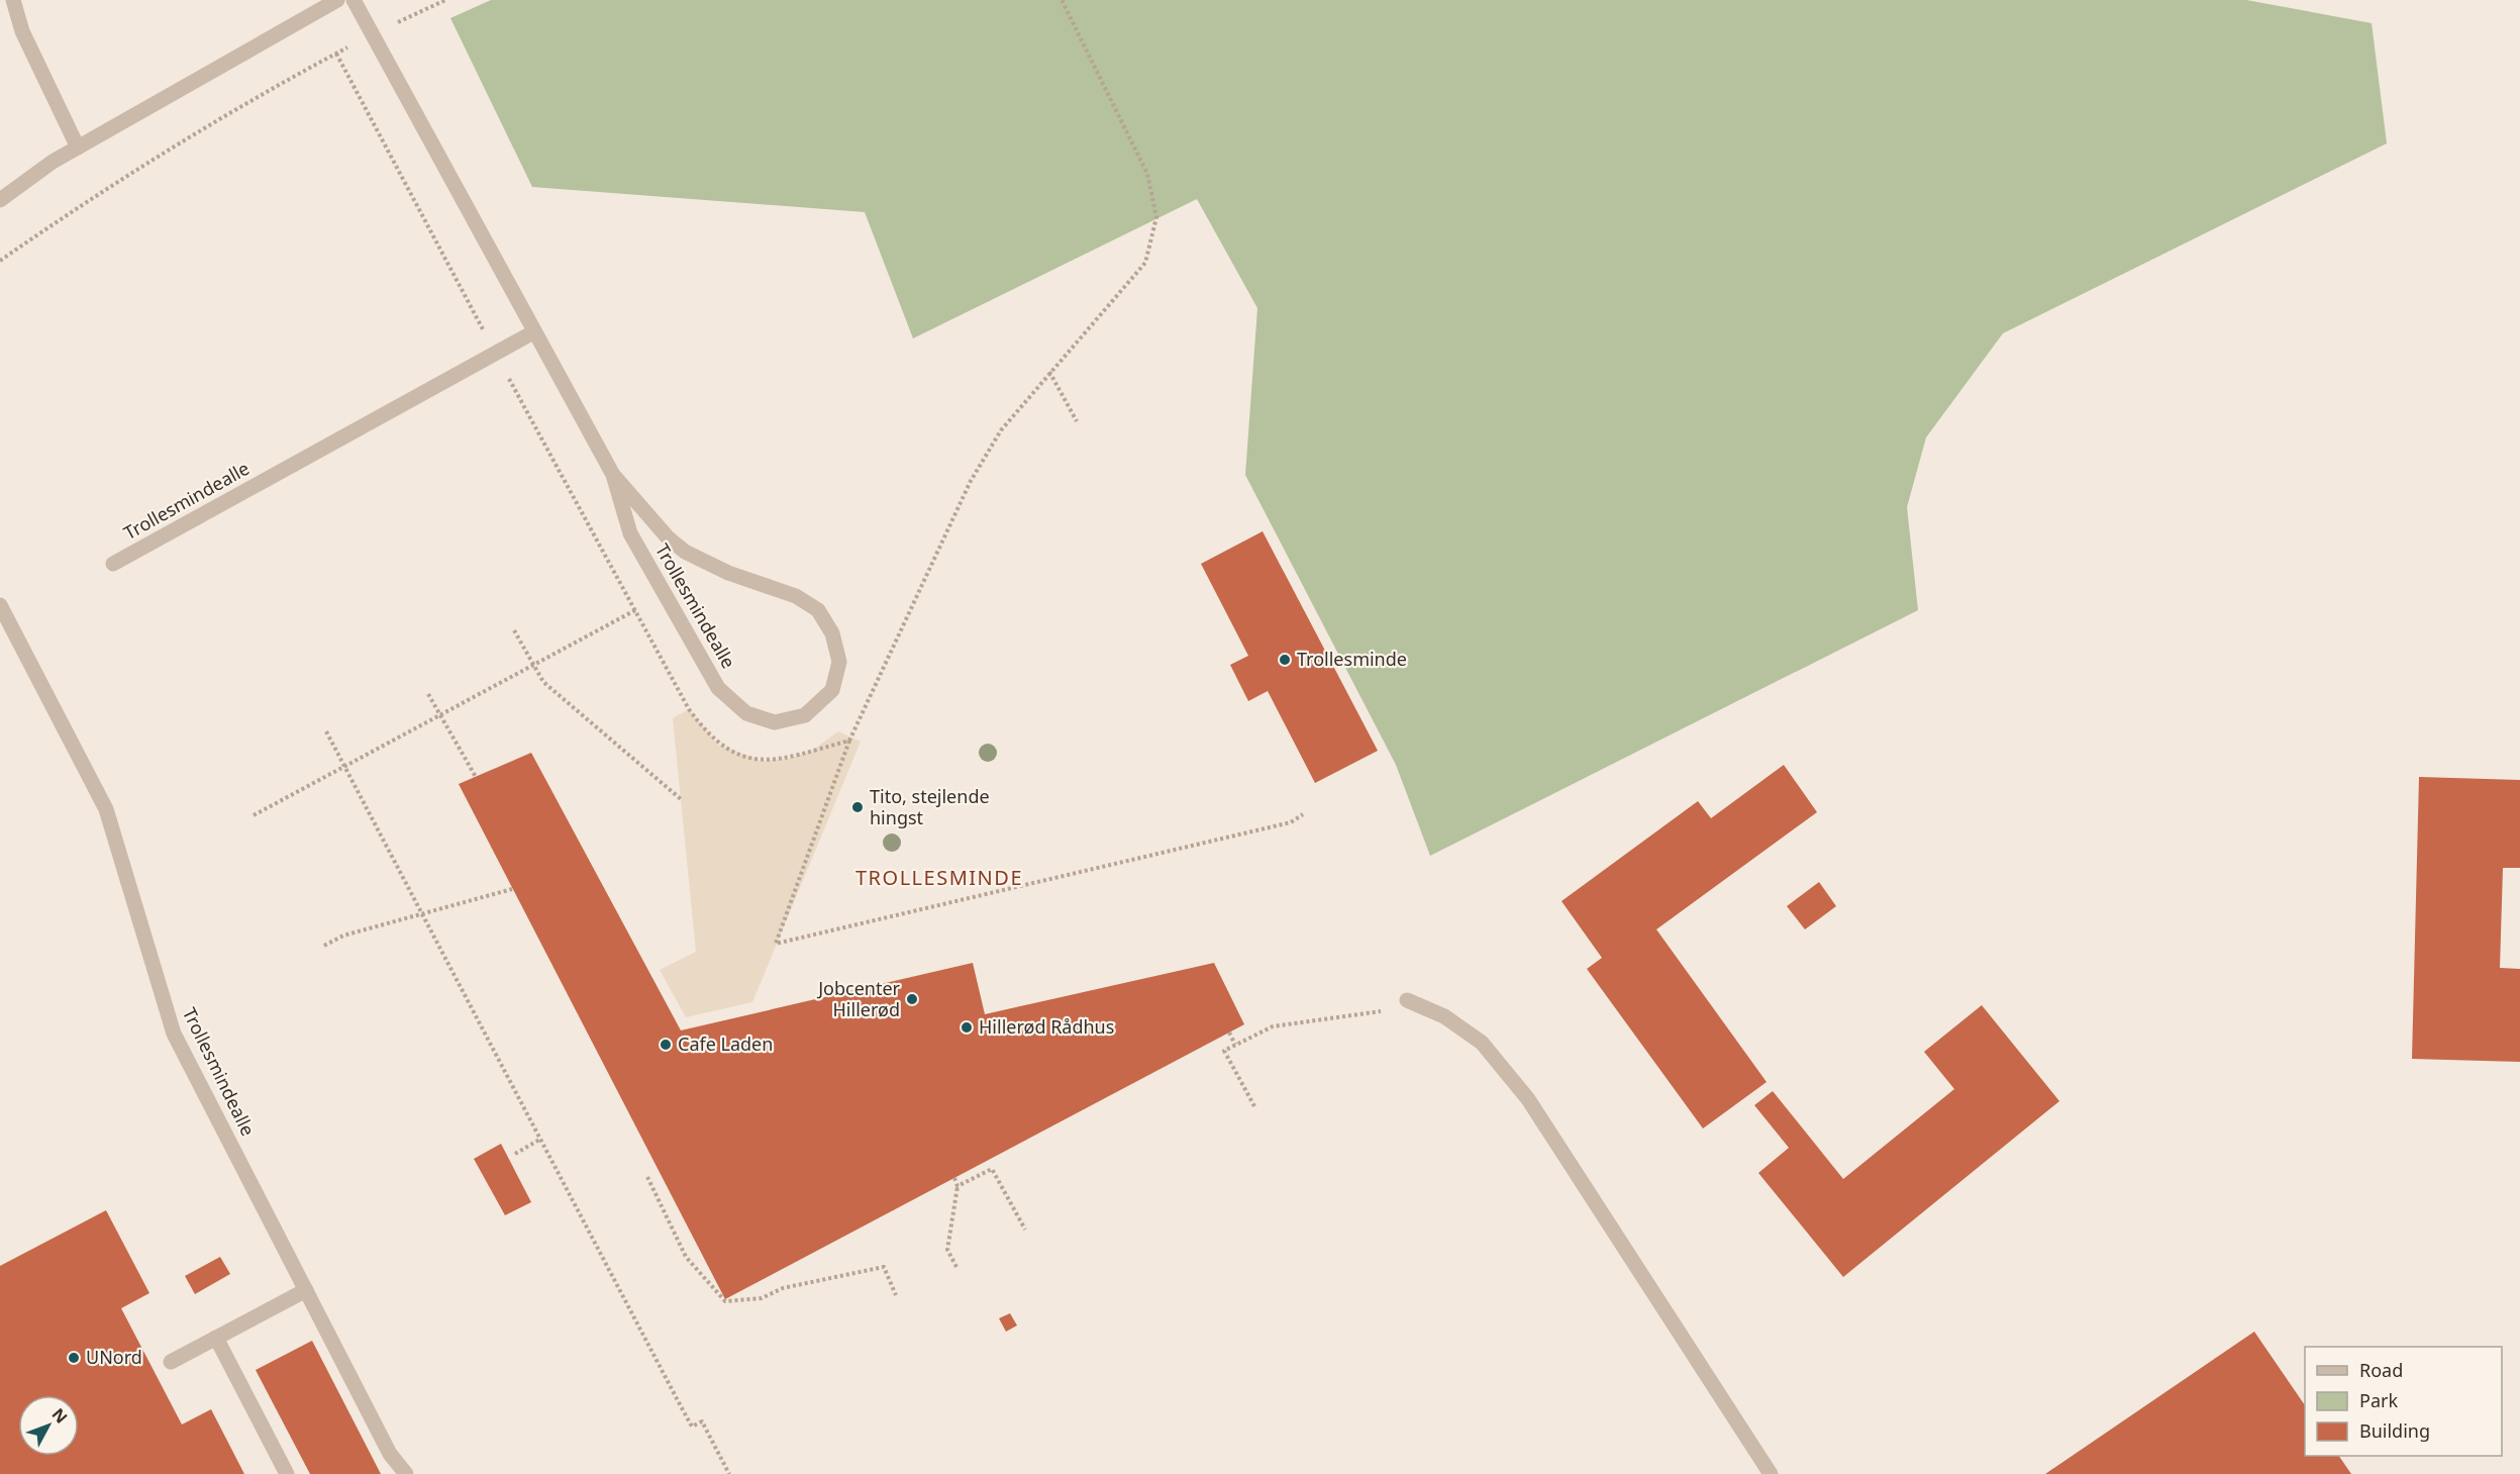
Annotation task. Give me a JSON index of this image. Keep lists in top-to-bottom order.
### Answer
{
  "streets": {
    "street": ["Trollesmindealle"]
  },
  "districts": ["TROLLESMINDE"],
  "places": [
    "Trollesminde",
    "Tito, stejlende hingst",
    "Jobcenter Hillerød",
    "Hillerød Rådhus",
    "Cafe Laden",
    "UNord"
  ],
  "legend": ["Road", "Park", "Building"],
  "north": "top right"
}
